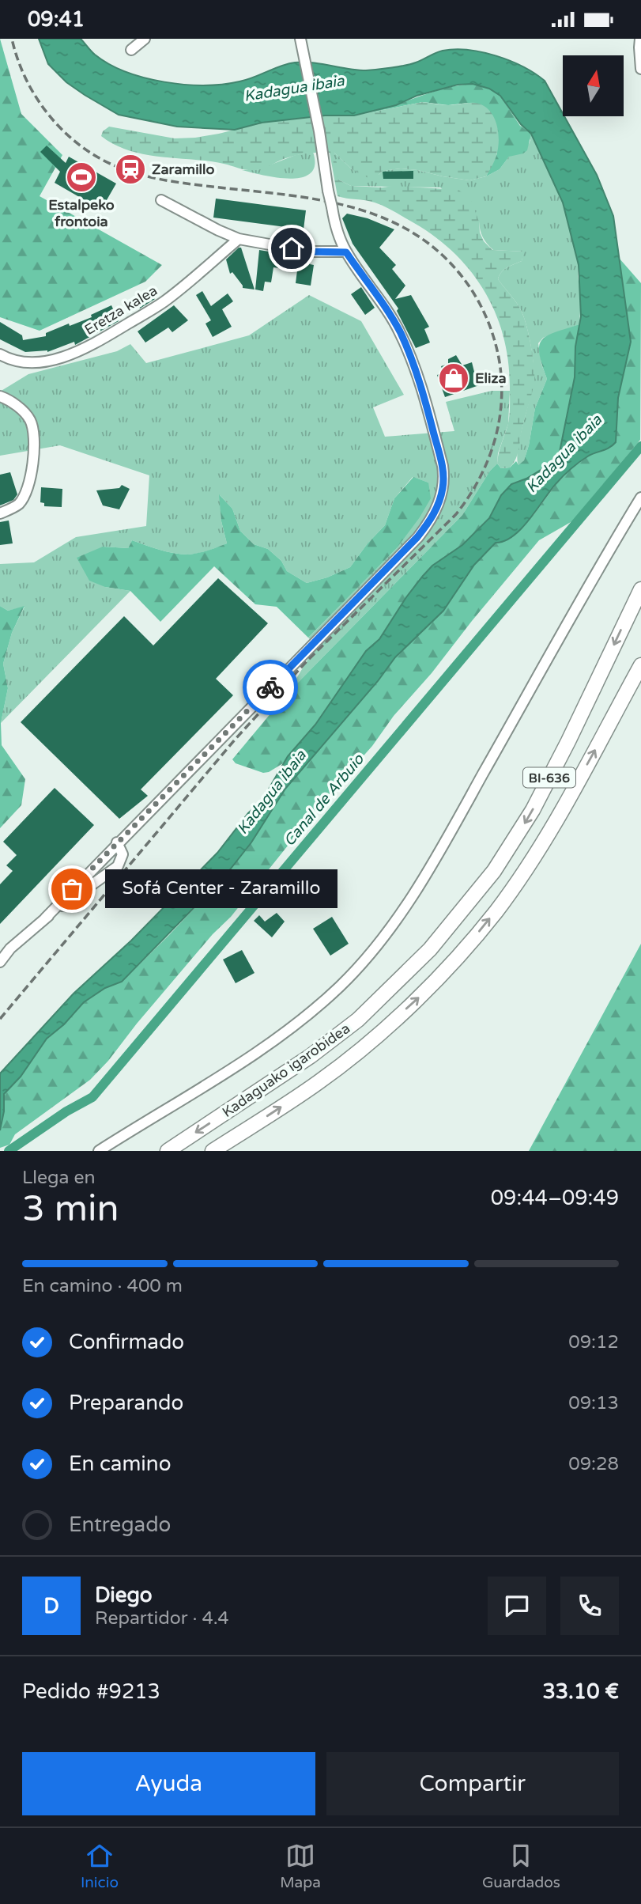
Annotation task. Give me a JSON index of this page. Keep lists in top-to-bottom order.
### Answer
{
  "streets": {
    "highway": ["BI-636", "Kadaguako igarobidea"],
    "street": ["Eretza kalea"]
  },
  "water": ["Kadagua ibaia", "Canal de Arbuio"],
  "places": {
    "station": ["Zaramillo"],
    "sports": ["Estalpeko frontoia"],
    "shop": ["Eliza"],
    "other": ["Sofá Center - Zaramillo"]
  },
  "north": "top",
  "page": {
    "status": "09:41",
    "bubble": "Sofá Center - Zaramillo",
    "heading": ["3 min", "Llega en", "09:44–09:49"],
    "panel": [
      "Diego",
      "Repartidor · 4.4",
      "Pedido #9213",
      "33.10 €"
    ],
    "bar": "En camino · 400 m",
    "list": [
      ["Confirmado", "09:12"],
      ["Preparando", "09:13"],
      ["En camino", "09:28"],
      "Entregado"
    ],
    "round": "D",
    "buttons": ["Ayuda", "Compartir"],
    "tabs": ["Inicio", "Mapa", "Guardados"]
  }
}
